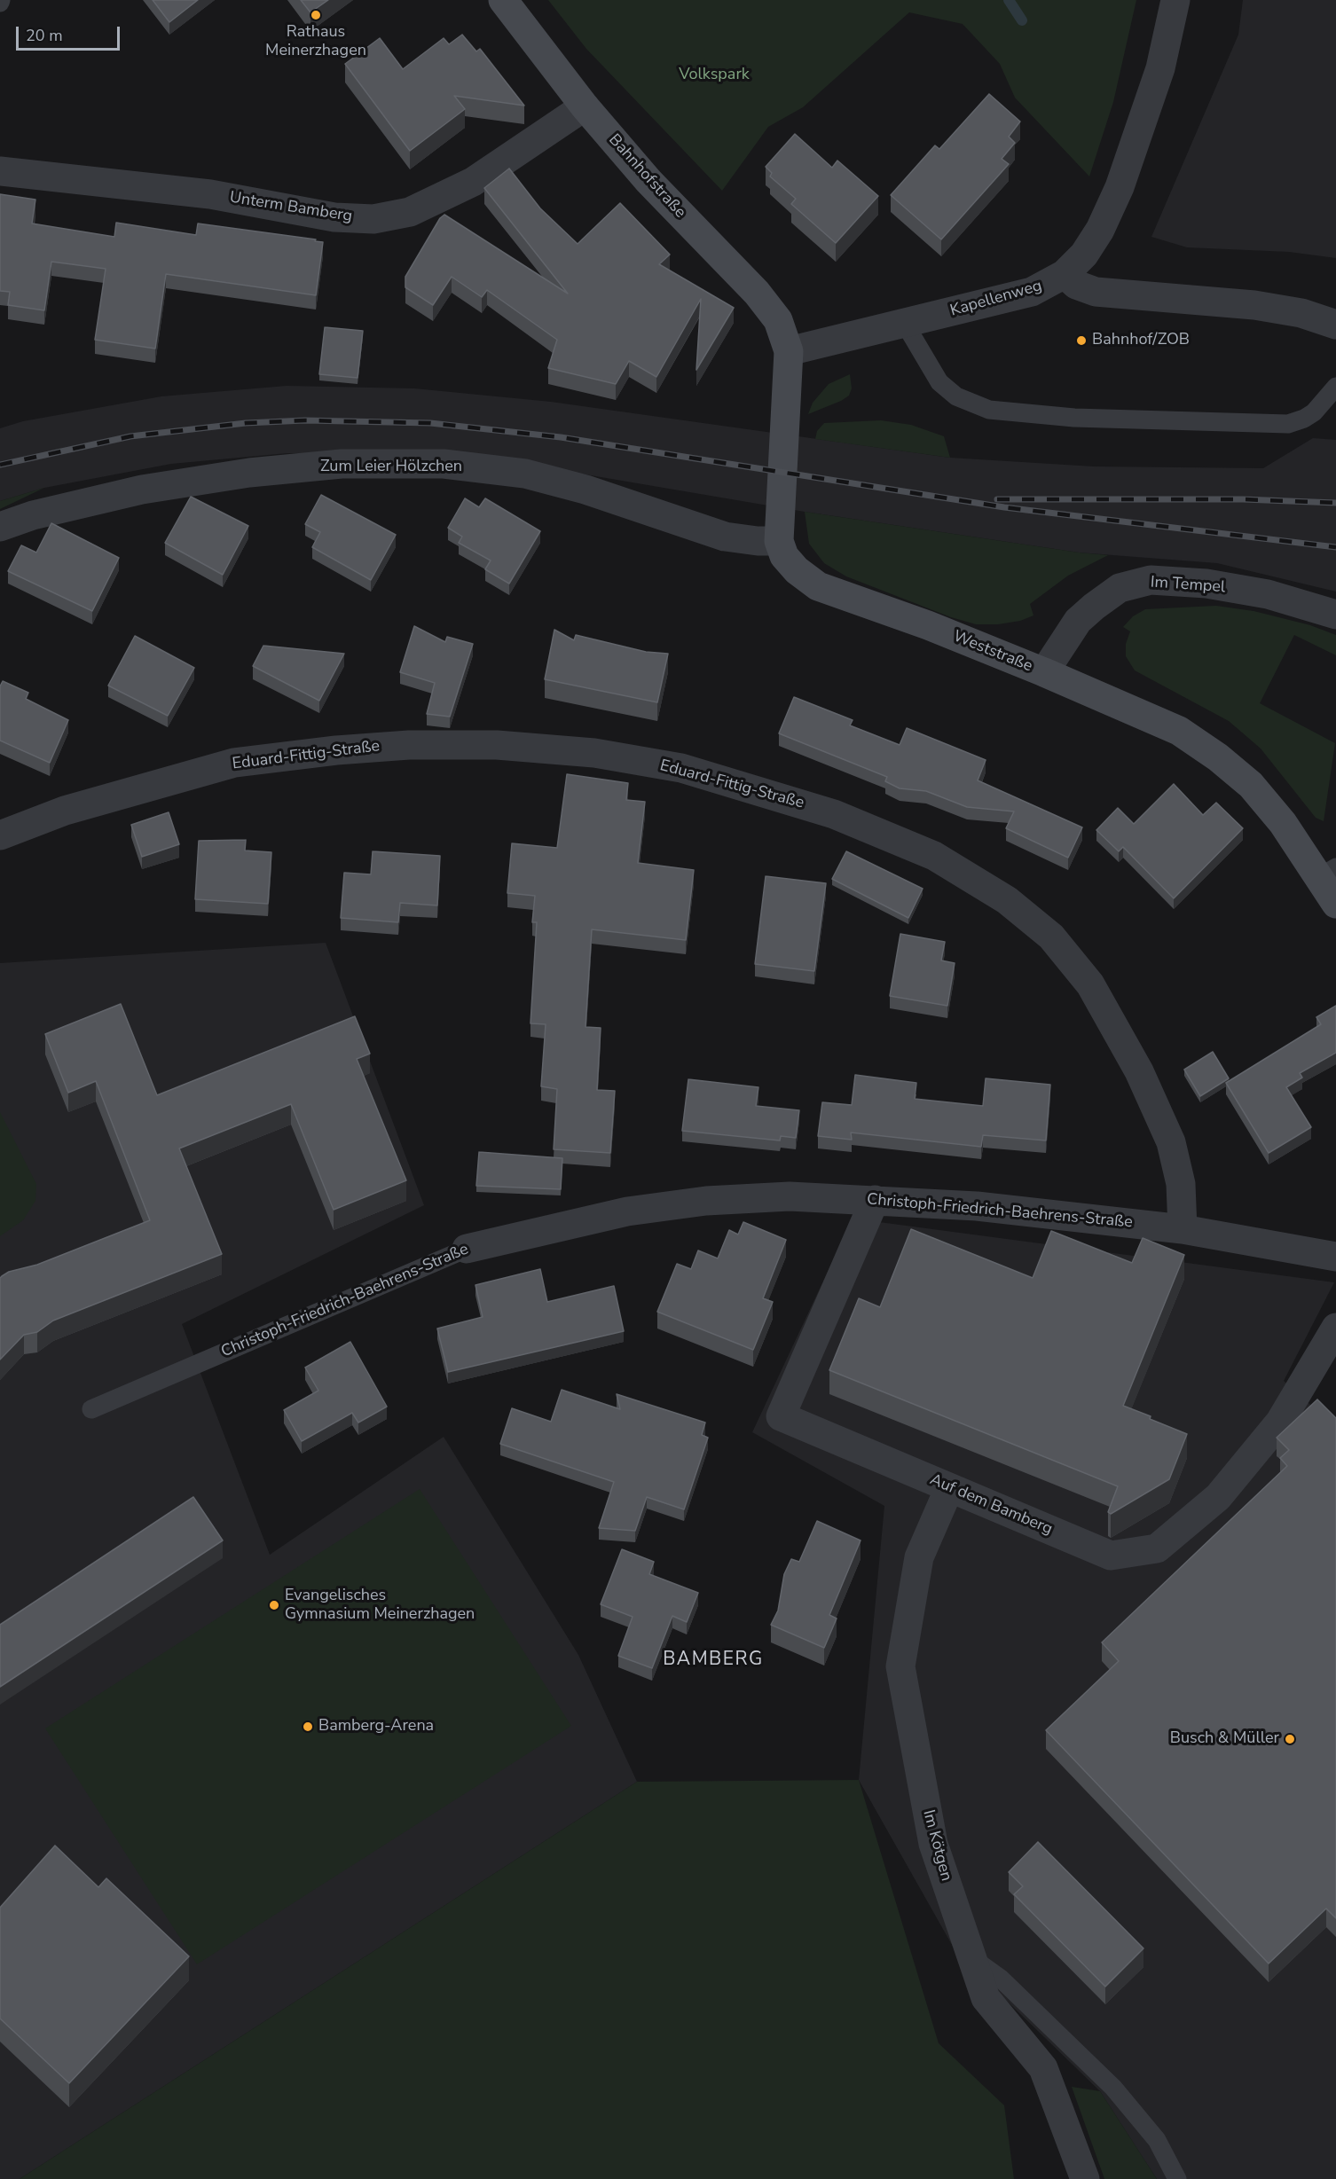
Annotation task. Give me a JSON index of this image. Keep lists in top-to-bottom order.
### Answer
{
  "streets": {
    "main road": ["Bahnhofstraße", "Weststraße"],
    "street": [
      "Unterm Bamberg",
      "Kapellenweg",
      "Zum Leier Hölzchen",
      "Im Tempel",
      "Eduard-Fittig-Straße",
      "Christoph-Friedrich-Baehrens-Straße",
      "Auf dem Bamberg",
      "Im Kötgen"
    ]
  },
  "crossings": [
    ["Bahnhofstraße", "Unterm Bamberg"],
    ["Bahnhofstraße", "Kapellenweg"],
    ["Zum Leier Hölzchen", "Weststraße"],
    ["Im Tempel", "Weststraße"],
    ["Eduard-Fittig-Straße", "Christoph-Friedrich-Baehrens-Straße"],
    ["Christoph-Friedrich-Baehrens-Straße", "Auf dem Bamberg"],
    ["Auf dem Bamberg", "Im Kötgen"]
  ],
  "districts": ["BAMBERG"],
  "parks": ["Volkspark"],
  "places": [
    "Rathaus Meinerzhagen",
    "Bahnhof/ZOB",
    "Evangelisches Gymnasium Meinerzhagen",
    "Bamberg-Arena",
    "Busch & Müller"
  ],
  "scale_bar": "20 m"
}
